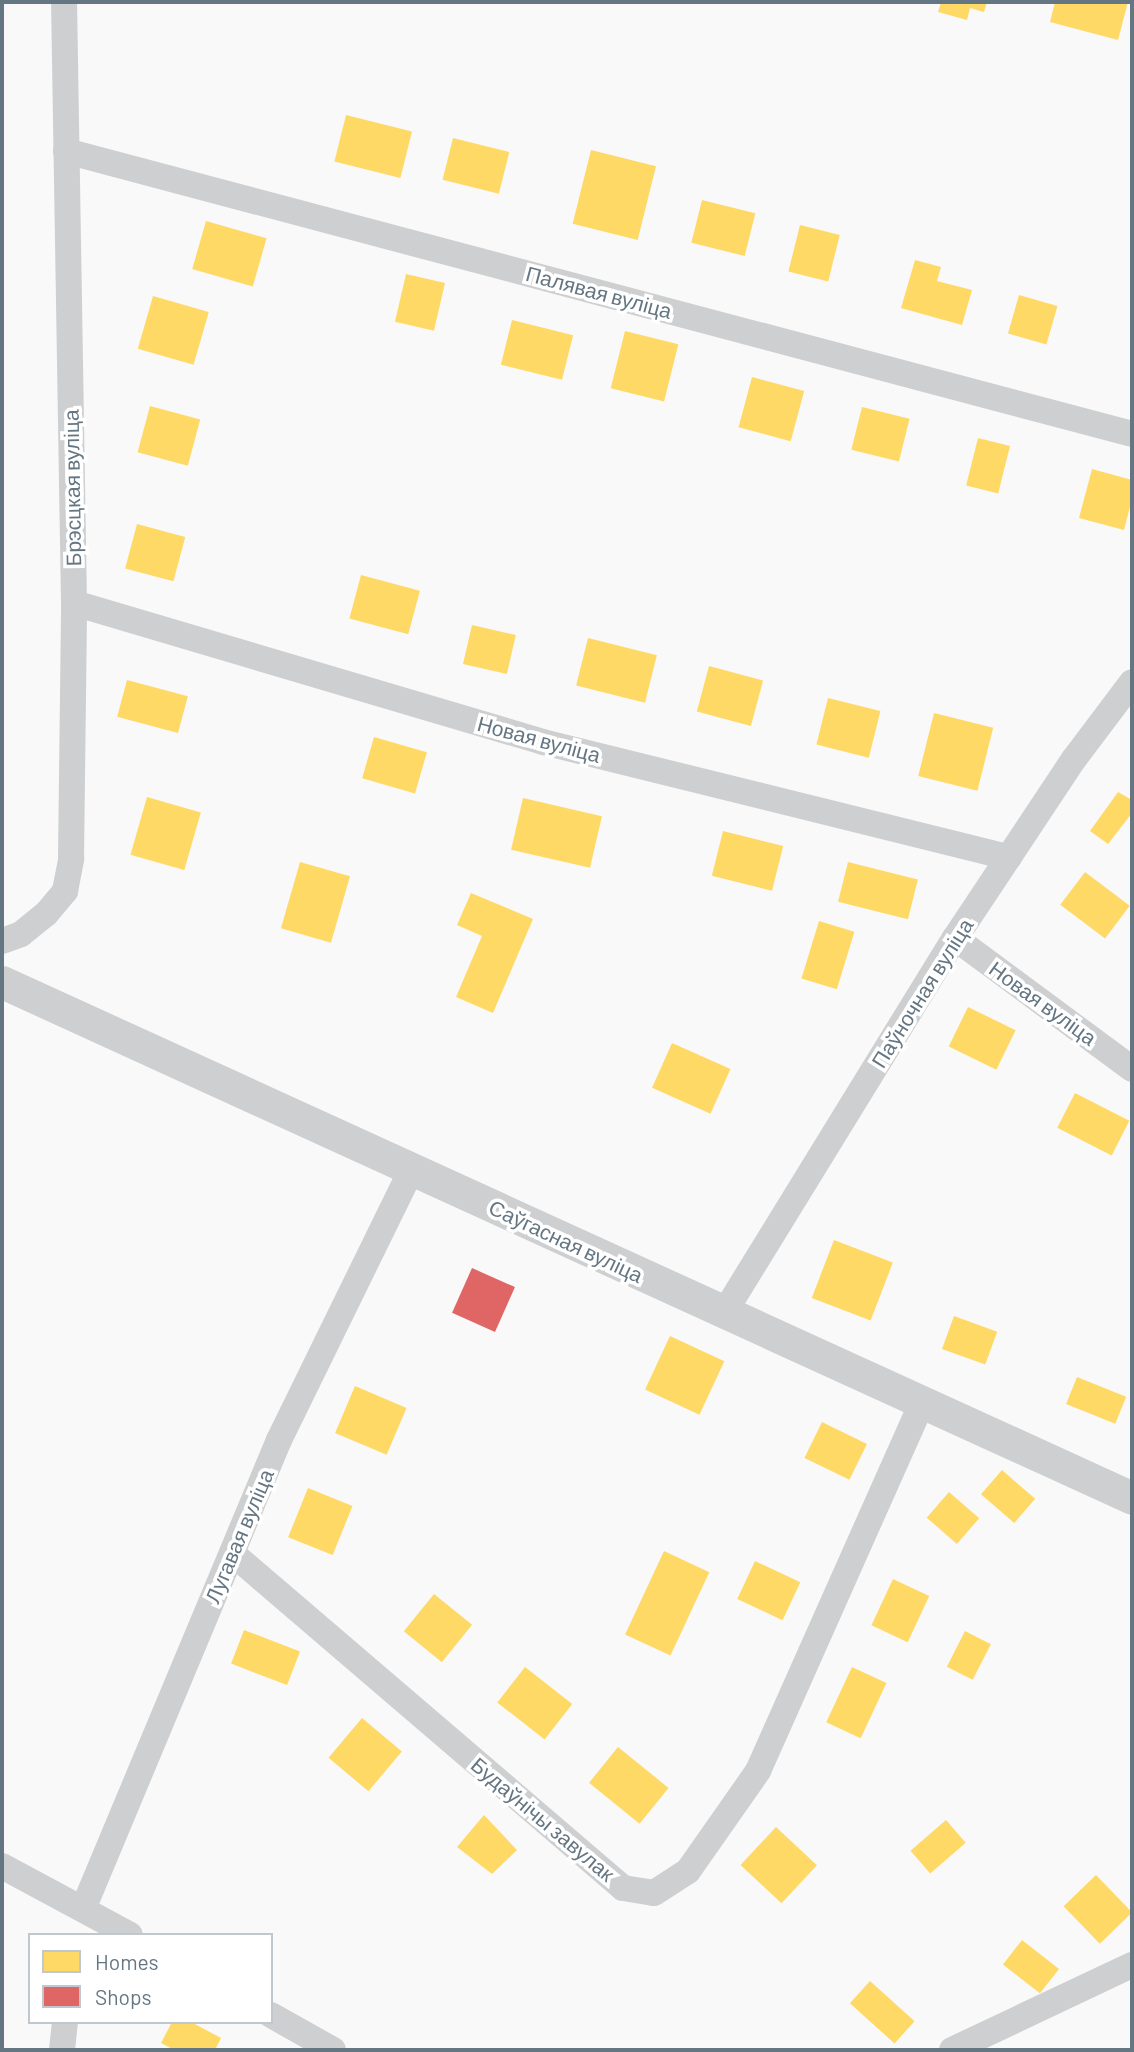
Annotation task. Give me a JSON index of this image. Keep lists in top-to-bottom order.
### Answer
{
  "streets": {
    "street": [
      "Палявая вуліца",
      "Брэсцкая вуліца",
      "Новая вуліца",
      "Паўночная вуліца",
      "Саўгасная вуліца",
      "Лугавая вуліца",
      "Будаўнічы завулак"
    ]
  },
  "crossings": [
    ["Палявая вуліца", "Брэсцкая вуліца"],
    ["Брэсцкая вуліца", "Новая вуліца"],
    ["Новая вуліца", "Паўночная вуліца"],
    ["Паўночная вуліца", "Саўгасная вуліца"],
    ["Саўгасная вуліца", "Лугавая вуліца"],
    ["Саўгасная вуліца", "Будаўнічы завулак"],
    ["Лугавая вуліца", "Будаўнічы завулак"]
  ],
  "legend": ["Homes", "Shops"]
}
